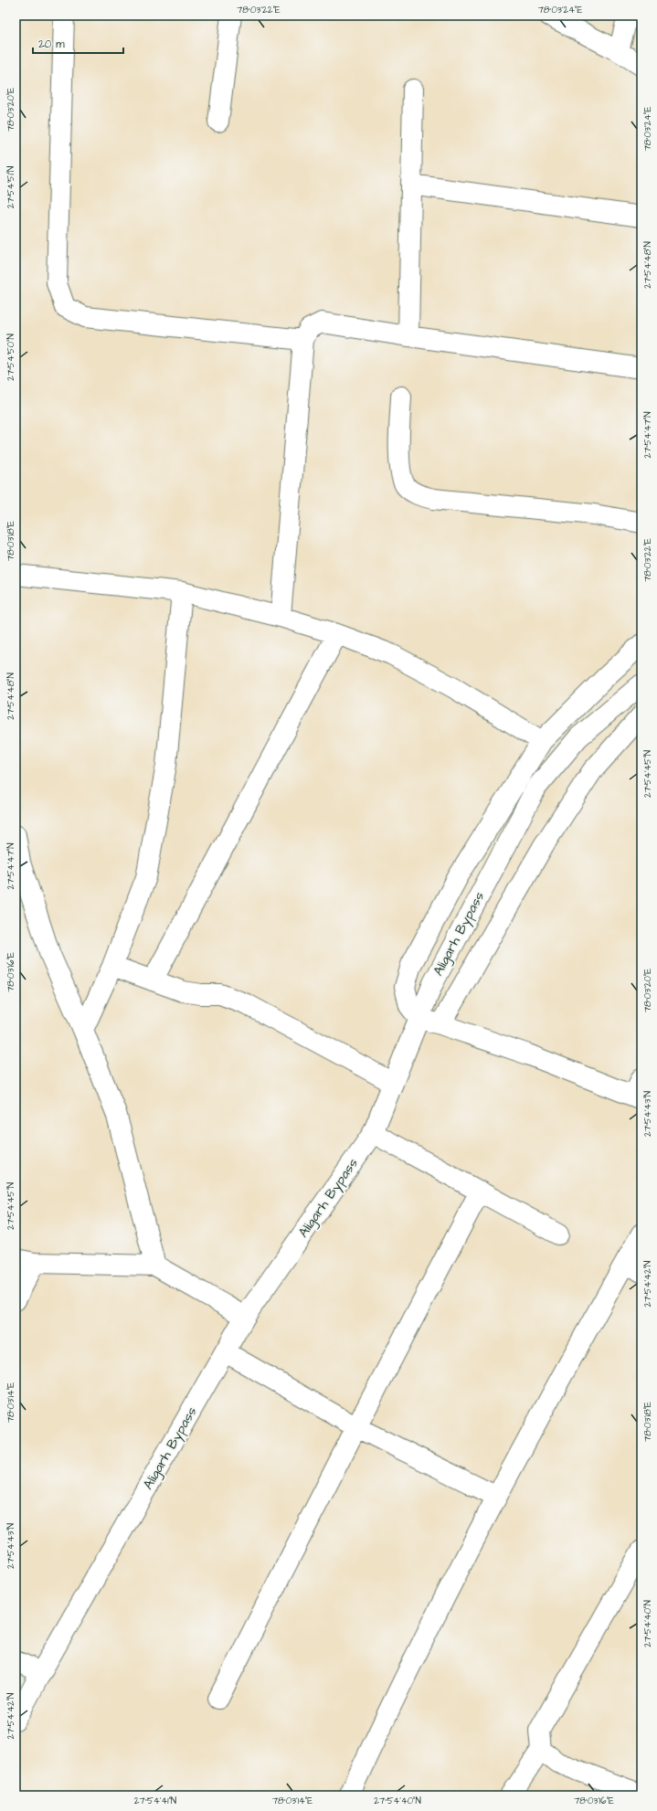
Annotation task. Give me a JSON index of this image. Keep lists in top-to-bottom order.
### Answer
{
  "streets": {
    "street": ["Aligarh Bypass"]
  },
  "scale_bar": "20 m",
  "coordinates": [
    "78°03'22\"E",
    "78°03'24\"E",
    "78°03'20\"E",
    "27°54'51\"N",
    "27°54'48\"N",
    "27°54'50\"N",
    "27°54'47\"N",
    "78°03'18\"E",
    "27°54'45\"N",
    "78°03'16\"E",
    "27°54'43\"N",
    "27°54'42\"N",
    "78°03'14\"E",
    "27°54'40\"N",
    "27°54'41\"N"
  ]
}
